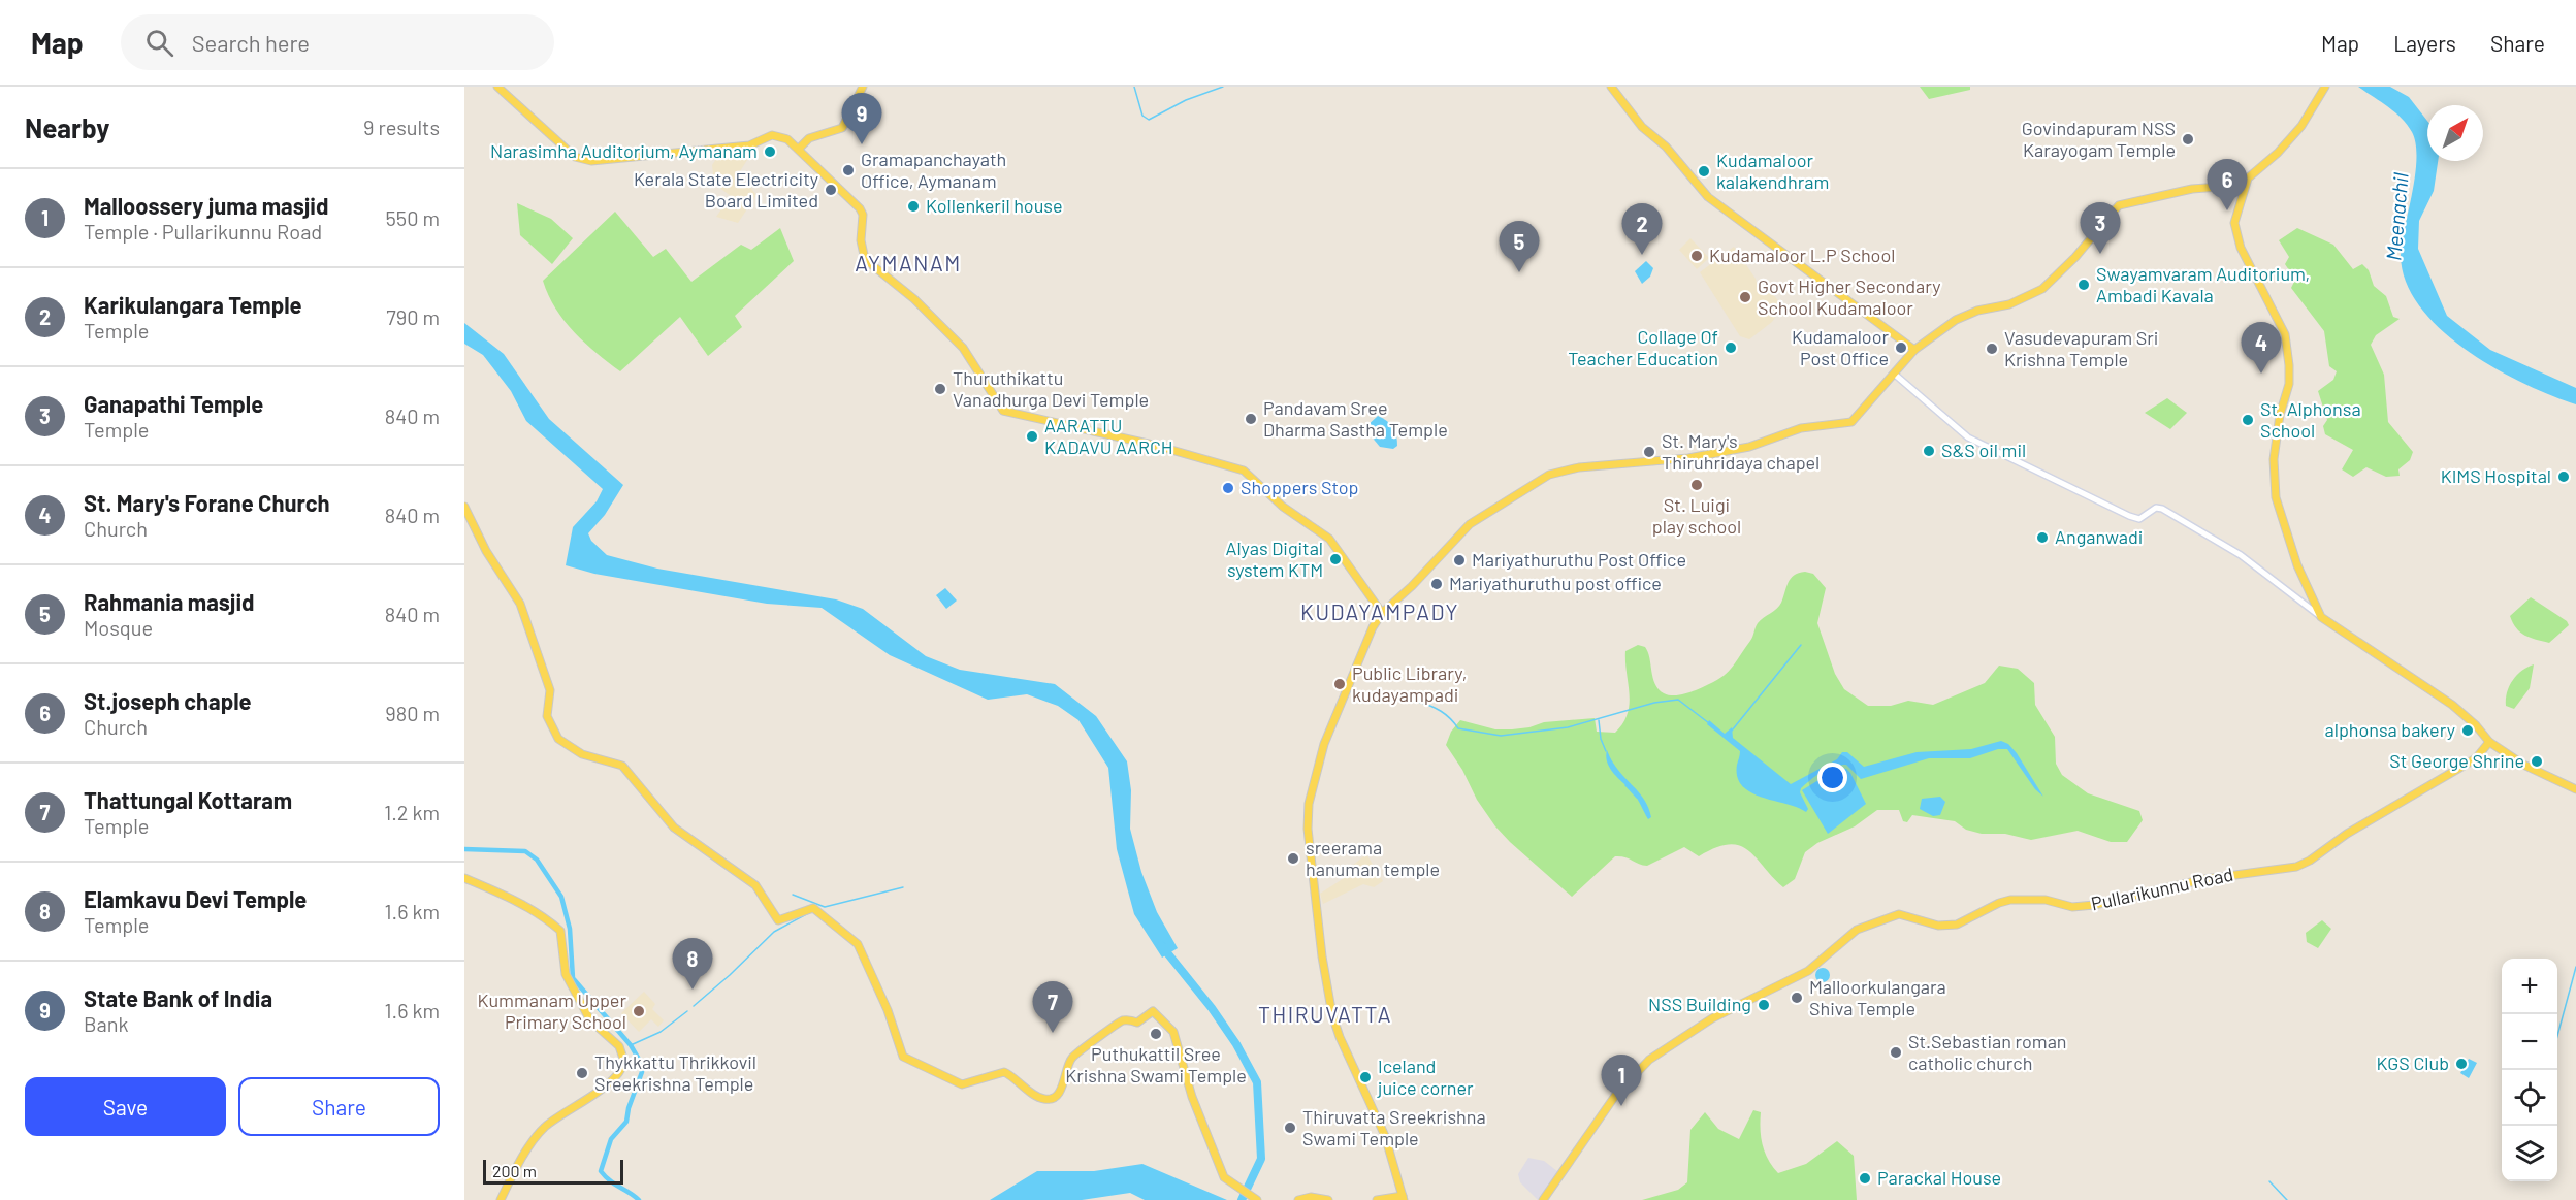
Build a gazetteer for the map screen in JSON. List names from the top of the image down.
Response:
{
  "streets": {
    "main road": ["Pullarikunnu Road"]
  },
  "districts": ["AYMANAM", "KUDAYAMPADY", "THIRUVATTA"],
  "water": ["Meenachil"],
  "places": [
    "Govindapuram NSS Karayogam Temple",
    "Narasimha Auditorium, Aymanam",
    "Gramapanchayath Office, Aymanam",
    "Kudamaloor kalakendhram",
    "Kerala State Electricity Board Limited",
    "Kollenkeril house",
    "Kudamaloor L.P School",
    "Swayamvaram Auditorium, Ambadi Kavala",
    "Govt Higher Secondary School Kudamaloor",
    "Collage Of Teacher Education",
    "Kudamaloor Post Office",
    "Vasudevapuram Sri Krishna Temple",
    "Thuruthikattu Vanadhurga Devi Temple",
    "Pandavam Sree Dharma Sastha Temple",
    "St. Alphonsa School",
    "AARATTU KADAVU AARCH",
    "S&S oil mil",
    "St. Mary's Thiruhridaya chapel",
    "KIMS Hospital",
    "St. Luigi play school",
    "Shoppers Stop",
    "Anganwadi",
    "Alyas Digital system KTM",
    "Mariyathuruthu Post Office",
    "Mariyathuruthu post office",
    "Public Library, kudayampadi",
    "alphonsa bakery",
    "St George Shrine",
    "sreerama hanuman temple",
    "Malloorkulangara Shiva Temple",
    "NSS Building",
    "Kummanam Upper Primary School",
    "Puthukattil Sree Krishna Swami Temple",
    "St.Sebastian roman catholic church",
    "KGS Club",
    "Thykkattu Thrikkovil Sreekrishna Temple",
    "Iceland juice corner",
    "Thiruvatta Sreekrishna Swami Temple",
    "Parackal House"
  ],
  "scale_bar": "200 m",
  "north": "top right",
  "page": {
    "header": "Map",
    "search": "Search here",
    "nav": ["Map", "Layers", "Share"],
    "heading": ["Nearby", "9 results"],
    "pins": [
      "9",
      "6",
      "3",
      "2",
      "5",
      "4",
      "8",
      "7",
      "1"
    ],
    "list": [
      {
        "mark": "1",
        "name": "Malloossery juma masjid",
        "note": "Temple · Pullarikunnu Road",
        "value": "550 m"
      },
      {
        "mark": "2",
        "name": "Karikulangara Temple",
        "note": "Temple",
        "value": "790 m"
      },
      {
        "mark": "3",
        "name": "Ganapathi Temple",
        "note": "Temple",
        "value": "840 m"
      },
      {
        "mark": "4",
        "name": "St. Mary's Forane Church",
        "note": "Church",
        "value": "840 m"
      },
      {
        "mark": "5",
        "name": "Rahmania masjid",
        "note": "Mosque",
        "value": "840 m"
      },
      {
        "mark": "6",
        "name": "St.joseph chaple",
        "note": "Church",
        "value": "980 m"
      },
      {
        "mark": "7",
        "name": "Thattungal Kottaram",
        "note": "Temple",
        "value": "1.2 km"
      },
      {
        "mark": "8",
        "name": "Elamkavu Devi Temple",
        "note": "Temple",
        "value": "1.6 km"
      },
      {
        "mark": "9",
        "name": "State Bank of India",
        "note": "Bank",
        "value": "1.6 km"
      }
    ],
    "map_buttons": ["+", "−"],
    "buttons": ["Save", "Share"],
    "scale": "200 m"
  }
}
